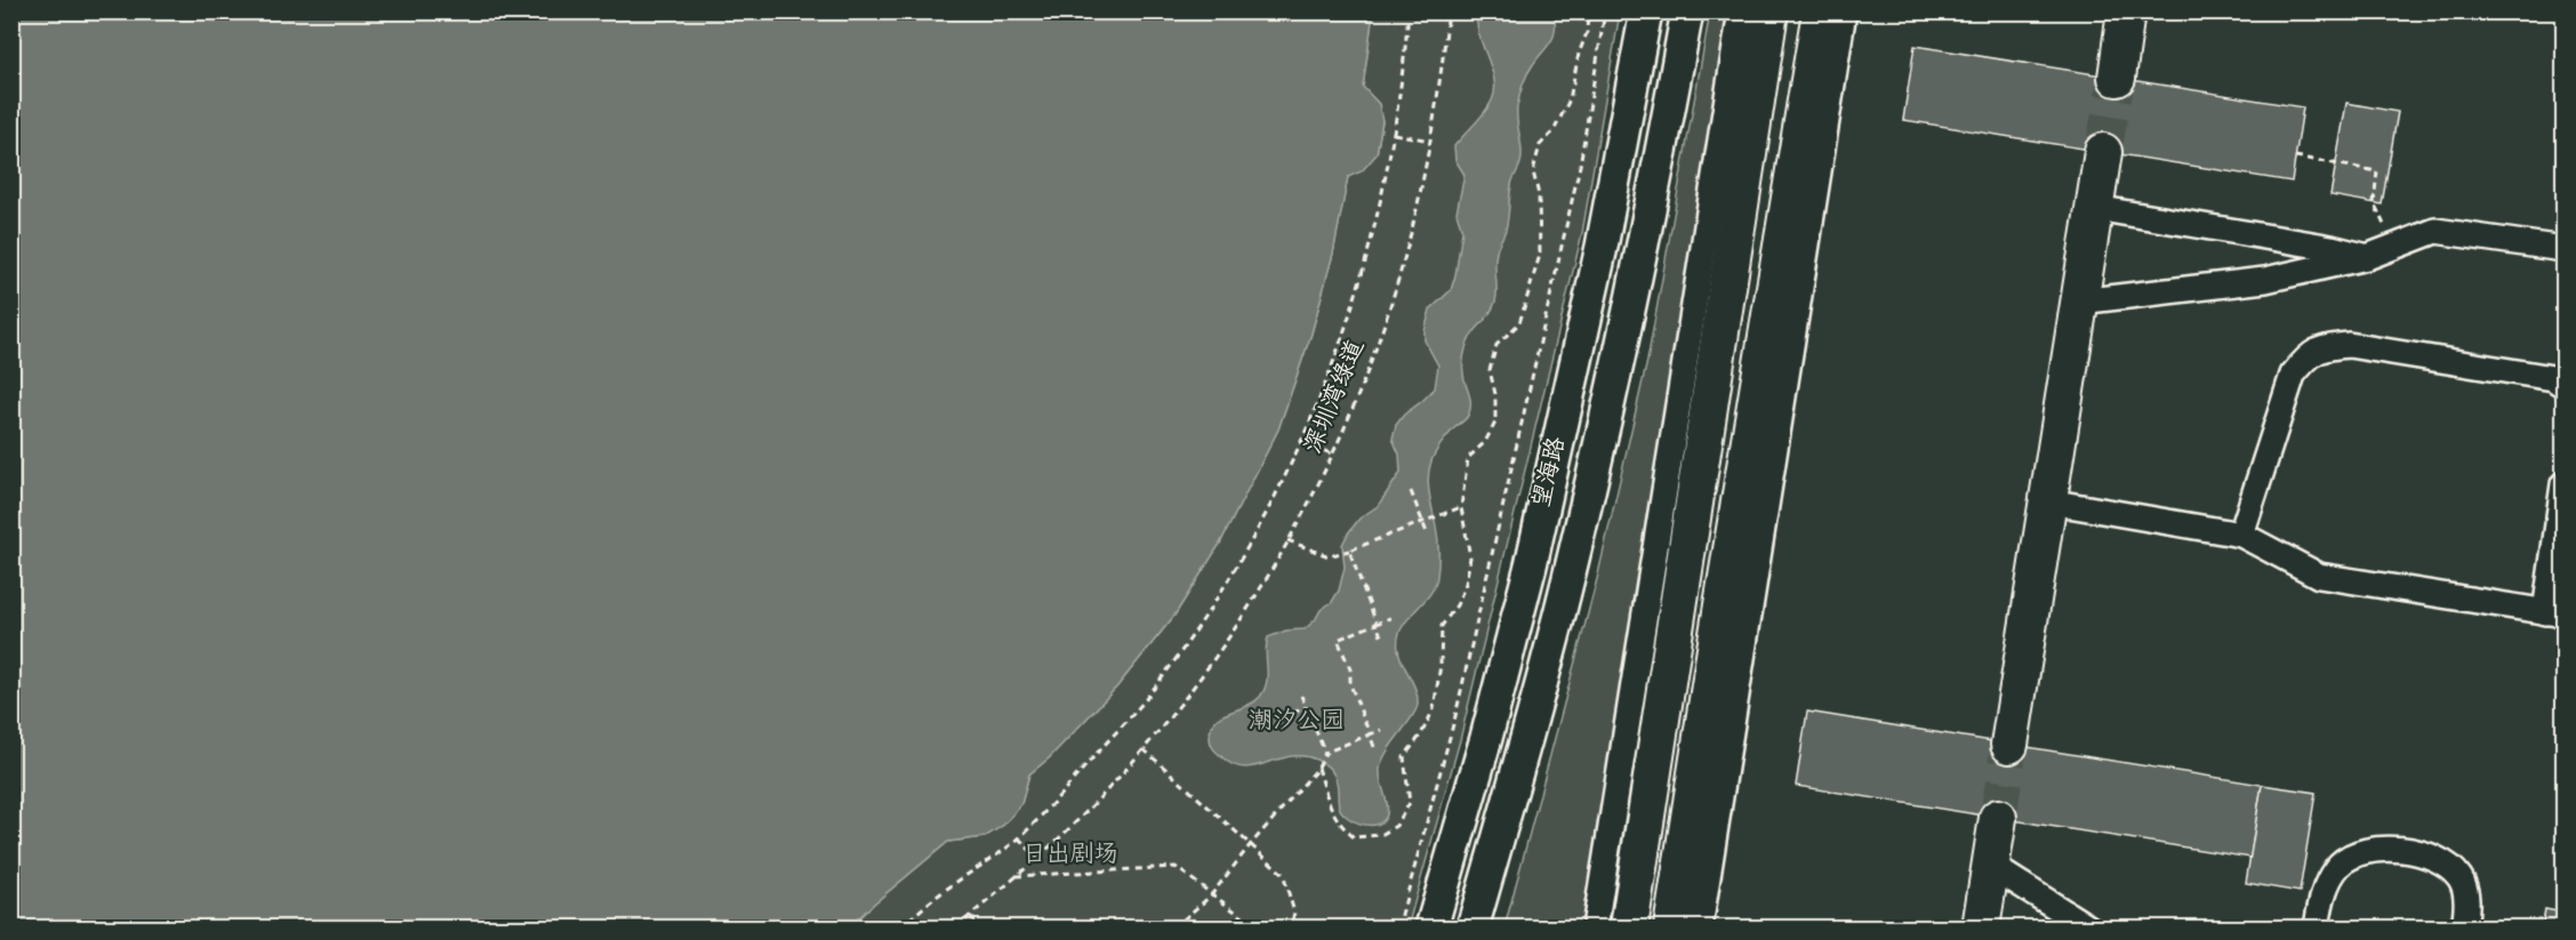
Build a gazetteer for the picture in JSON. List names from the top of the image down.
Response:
{
  "streets": {
    "main road": ["望海路"],
    "path": ["深圳湾绿道"]
  },
  "parks": ["潮汐公园", "日出剧场"]
}
